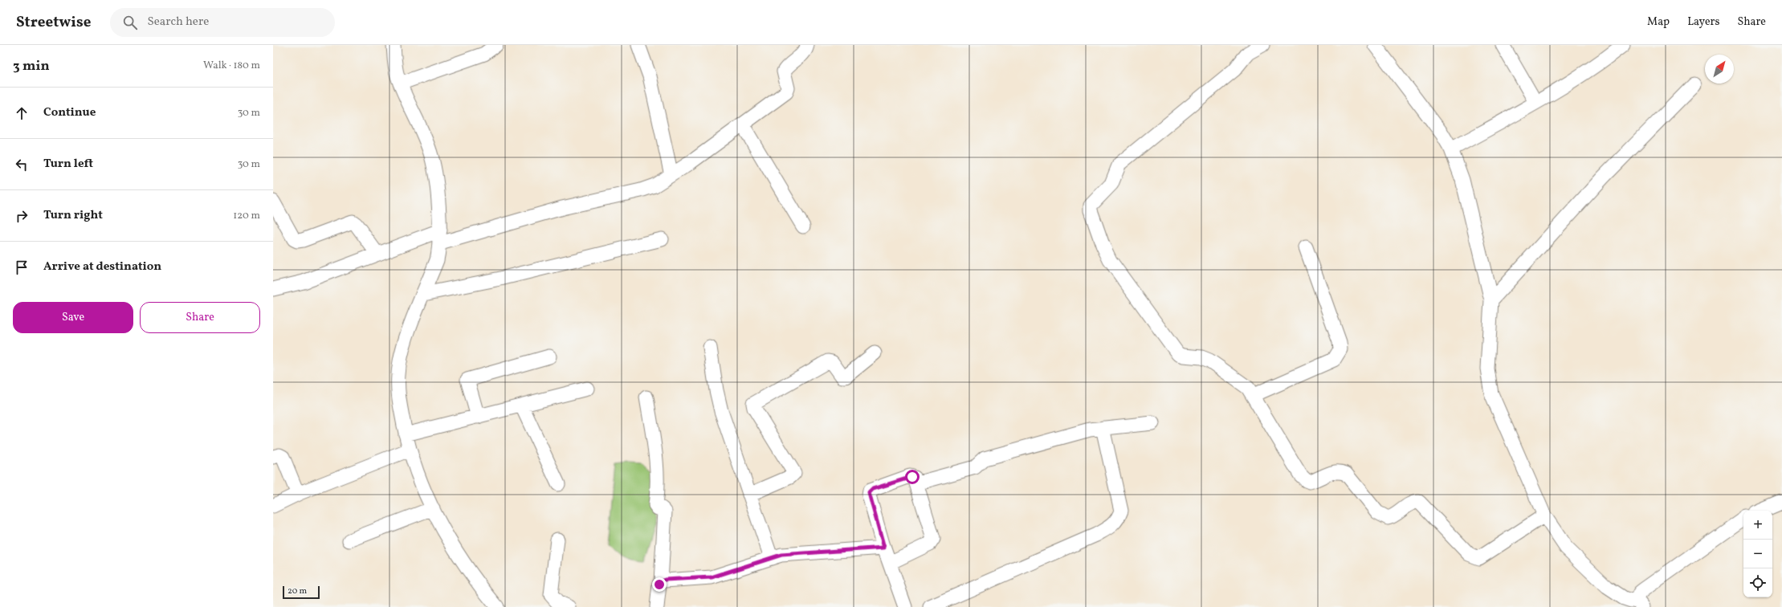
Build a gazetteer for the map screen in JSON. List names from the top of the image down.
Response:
{
  "scale_bar": "20 m",
  "north": "top right",
  "page": {
    "header": "Streetwise",
    "search": "Search here",
    "nav": ["Map", "Layers", "Share"],
    "heading": ["3 min", "Walk · 180 m"],
    "list": [
      ["Continue", "30 m"],
      ["Turn left", "30 m"],
      ["Turn right", "120 m"],
      "Arrive at destination"
    ],
    "buttons": ["Save", "Share"],
    "map_buttons": ["+", "−"],
    "scale": "20 m"
  }
}
